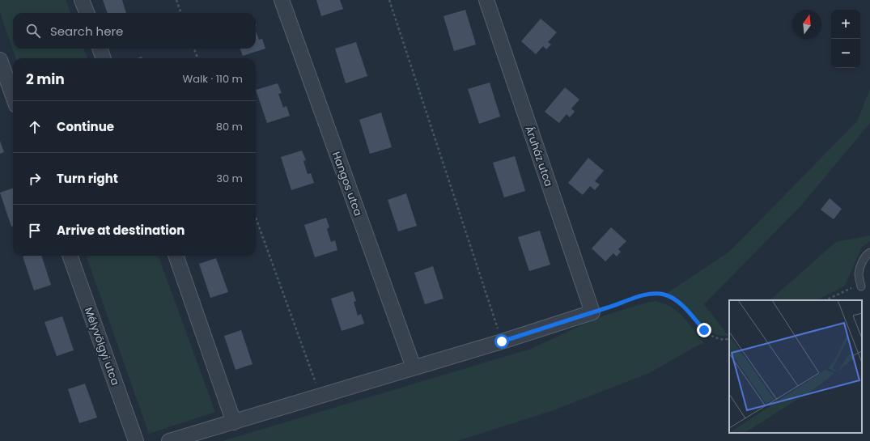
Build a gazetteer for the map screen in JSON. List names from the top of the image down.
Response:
{
  "streets": {
    "street": ["Áruház utca", "Hangos utca", "Mélyvölgyi utca"]
  },
  "north": "top",
  "page": {
    "map_buttons": ["+", "−"],
    "search": "Search here",
    "heading": ["2 min", "Walk · 110 m"],
    "list": [
      ["Continue", "80 m"],
      ["Turn right", "30 m"],
      "Arrive at destination"
    ]
  }
}
